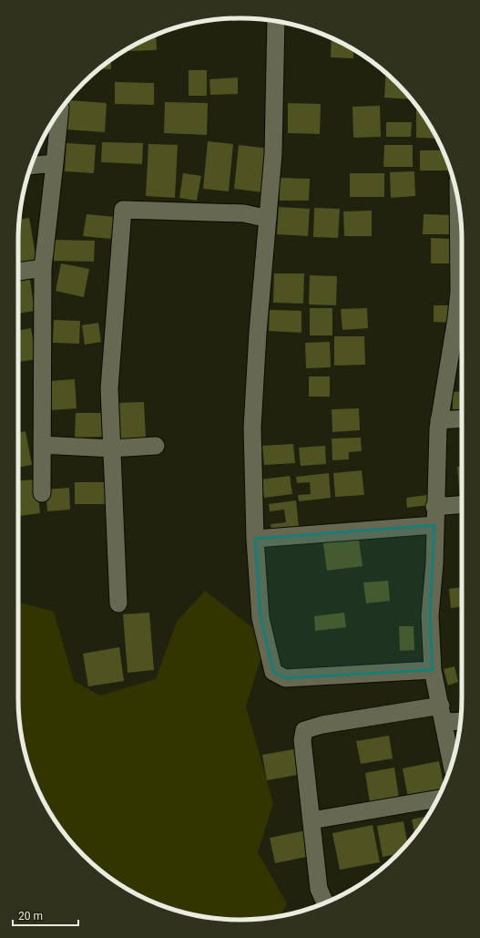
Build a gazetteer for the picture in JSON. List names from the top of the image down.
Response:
{
  "scale_bar": "20 m"
}
